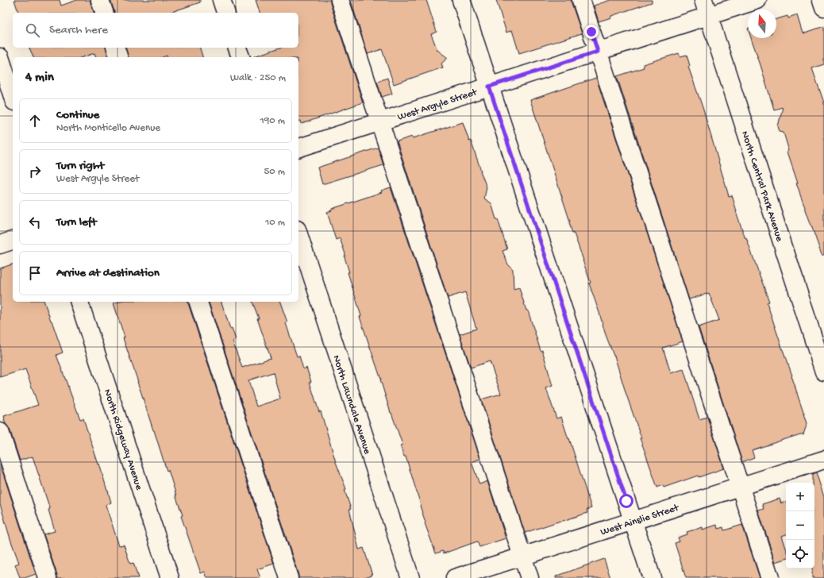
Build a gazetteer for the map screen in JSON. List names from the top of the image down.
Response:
{
  "streets": {
    "street": [
      "West Argyle Street",
      "North Central Park Avenue",
      "North Lawndale Avenue",
      "North Ridgeway Avenue",
      "West Ainslie Street"
    ]
  },
  "crossings": [
    ["West Argyle Street", "North Central Park Avenue"]
  ],
  "north": "top",
  "page": {
    "search": "Search here",
    "heading": ["4 min", "Walk · 250 m"],
    "list": [
      ["Continue", "North Monticello Avenue", "190 m"],
      ["Turn right", "West Argyle Street", "50 m"],
      ["Turn left", "10 m"],
      "Arrive at destination"
    ],
    "map_buttons": ["+", "−"]
  }
}
